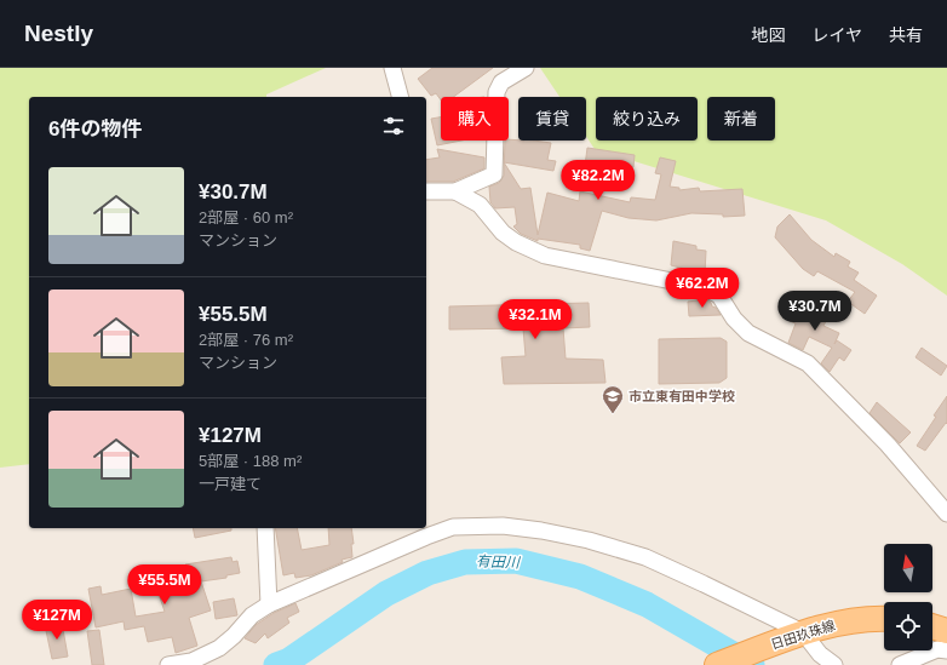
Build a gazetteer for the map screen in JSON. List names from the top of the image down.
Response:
{
  "streets": {
    "main road": ["日田玖珠線"]
  },
  "water": ["有田川"],
  "places": {
    "school or university": ["市立東有田中学校"]
  },
  "north": "top",
  "page": {
    "header": "Nestly",
    "nav": ["地図", "レイヤ", "共有"],
    "chip": [
      "購入",
      "賃貸",
      "絞り込み",
      "新着"
    ],
    "heading": "6件の物件",
    "list": [
      {
        "name": "¥30.7M",
        "note": "2部屋 · 60 m² · マンション"
      },
      {
        "name": "¥55.5M",
        "note": "2部屋 · 76 m² · マンション"
      },
      {
        "name": "¥127M",
        "note": "5部屋 · 188 m² · 一戸建て"
      }
    ],
    "price": [
      "¥82.2M",
      "¥62.2M",
      "¥30.7M",
      "¥32.1M",
      "¥55.5M",
      "¥127M"
    ]
  }
}
